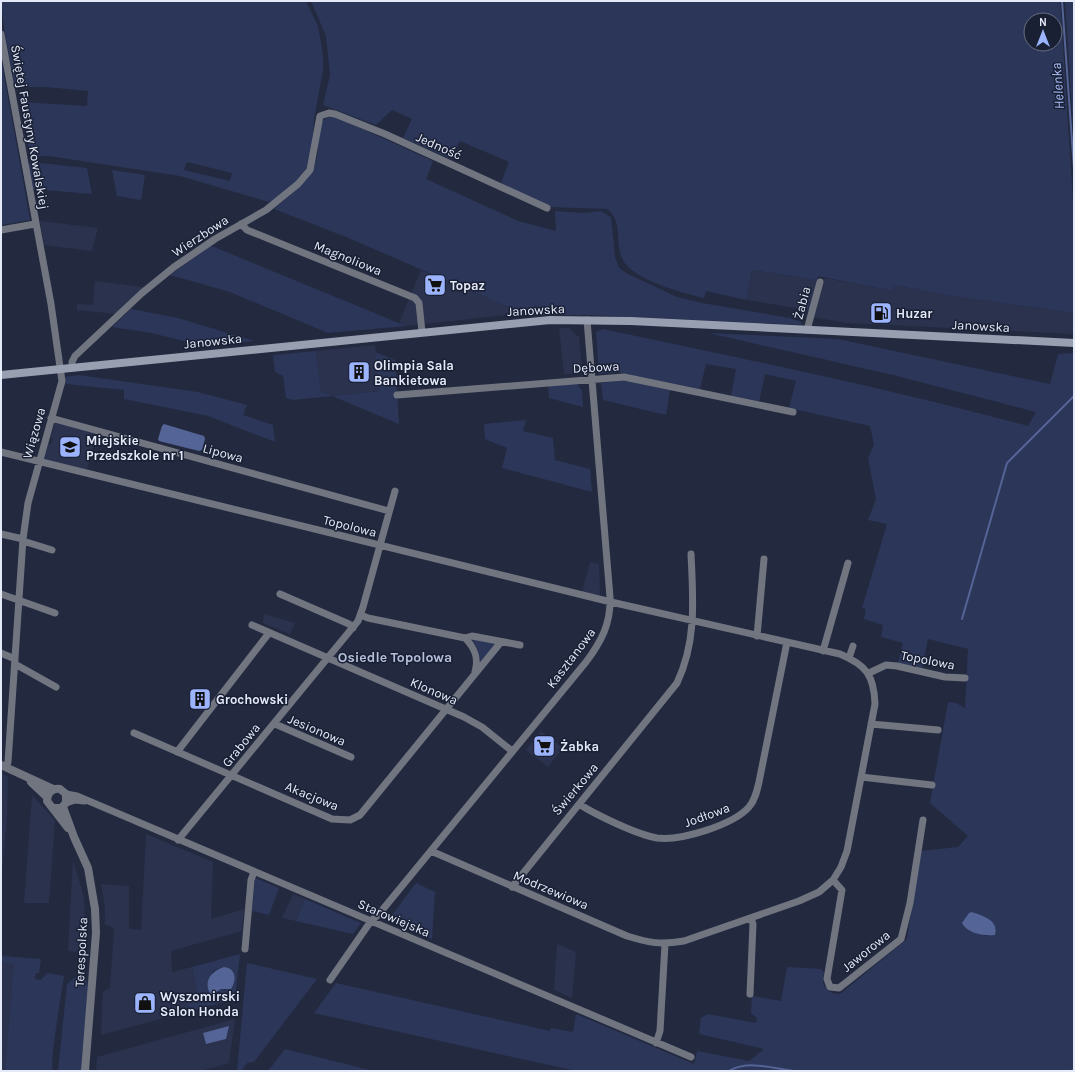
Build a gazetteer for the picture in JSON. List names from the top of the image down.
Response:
{
  "streets": {
    "main road": ["Janowska"],
    "street": [
      "Świętej Faustyny Kowalskiej",
      "Jedność",
      "Wierzbowa",
      "Magnoliowa",
      "Żabia",
      "Dębowa",
      "Wiązowa",
      "Lipowa",
      "Topolowa",
      "Kasztanowa",
      "Klonowa",
      "Jesionowa",
      "Grabowa",
      "Świerkowa",
      "Akacjowa",
      "Jodłowa",
      "Modrzewiowa",
      "Starowiejska",
      "Jaworowa",
      "Terespolska"
    ]
  },
  "crossings": [
    ["Świętej Faustyny Kowalskiej", "Janowska"],
    ["Świętej Faustyny Kowalskiej", "Wiązowa"],
    ["Jedność", "Wierzbowa"],
    ["Wierzbowa", "Magnoliowa"],
    ["Wierzbowa", "Janowska"],
    ["Magnoliowa", "Janowska"],
    ["Żabia", "Janowska"],
    ["Janowska", "Wiązowa"],
    ["Janowska", "Kasztanowa"],
    ["Dębowa", "Kasztanowa"],
    ["Wiązowa", "Lipowa"],
    ["Wiązowa", "Topolowa"],
    ["Lipowa", "Grabowa"],
    ["Topolowa", "Kasztanowa"],
    ["Topolowa", "Grabowa"],
    ["Topolowa", "Świerkowa"],
    ["Topolowa", "Jodłowa"],
    ["Topolowa", "Modrzewiowa"],
    ["Kasztanowa", "Klonowa"],
    ["Kasztanowa", "Modrzewiowa"],
    ["Kasztanowa", "Starowiejska"],
    ["Klonowa", "Grabowa"],
    ["Klonowa", "Akacjowa"],
    ["Jesionowa", "Grabowa"],
    ["Grabowa", "Akacjowa"],
    ["Grabowa", "Starowiejska"],
    ["Świerkowa", "Jodłowa"],
    ["Świerkowa", "Modrzewiowa"],
    ["Modrzewiowa", "Jaworowa"],
    ["Starowiejska", "Terespolska"]
  ],
  "districts": ["Osiedle Topolowa"],
  "water": ["Helenka"],
  "places": {
    "supermarket": ["Topaz", "Żabka"],
    "fuel station": ["Huzar"],
    "building": ["Olimpia Sala Bankietowa", "Grochowski"],
    "school or university": ["Miejskie Przedszkole nr 1"],
    "shop": ["Wyszomirski Salon Honda"]
  },
  "north": "top"
}
